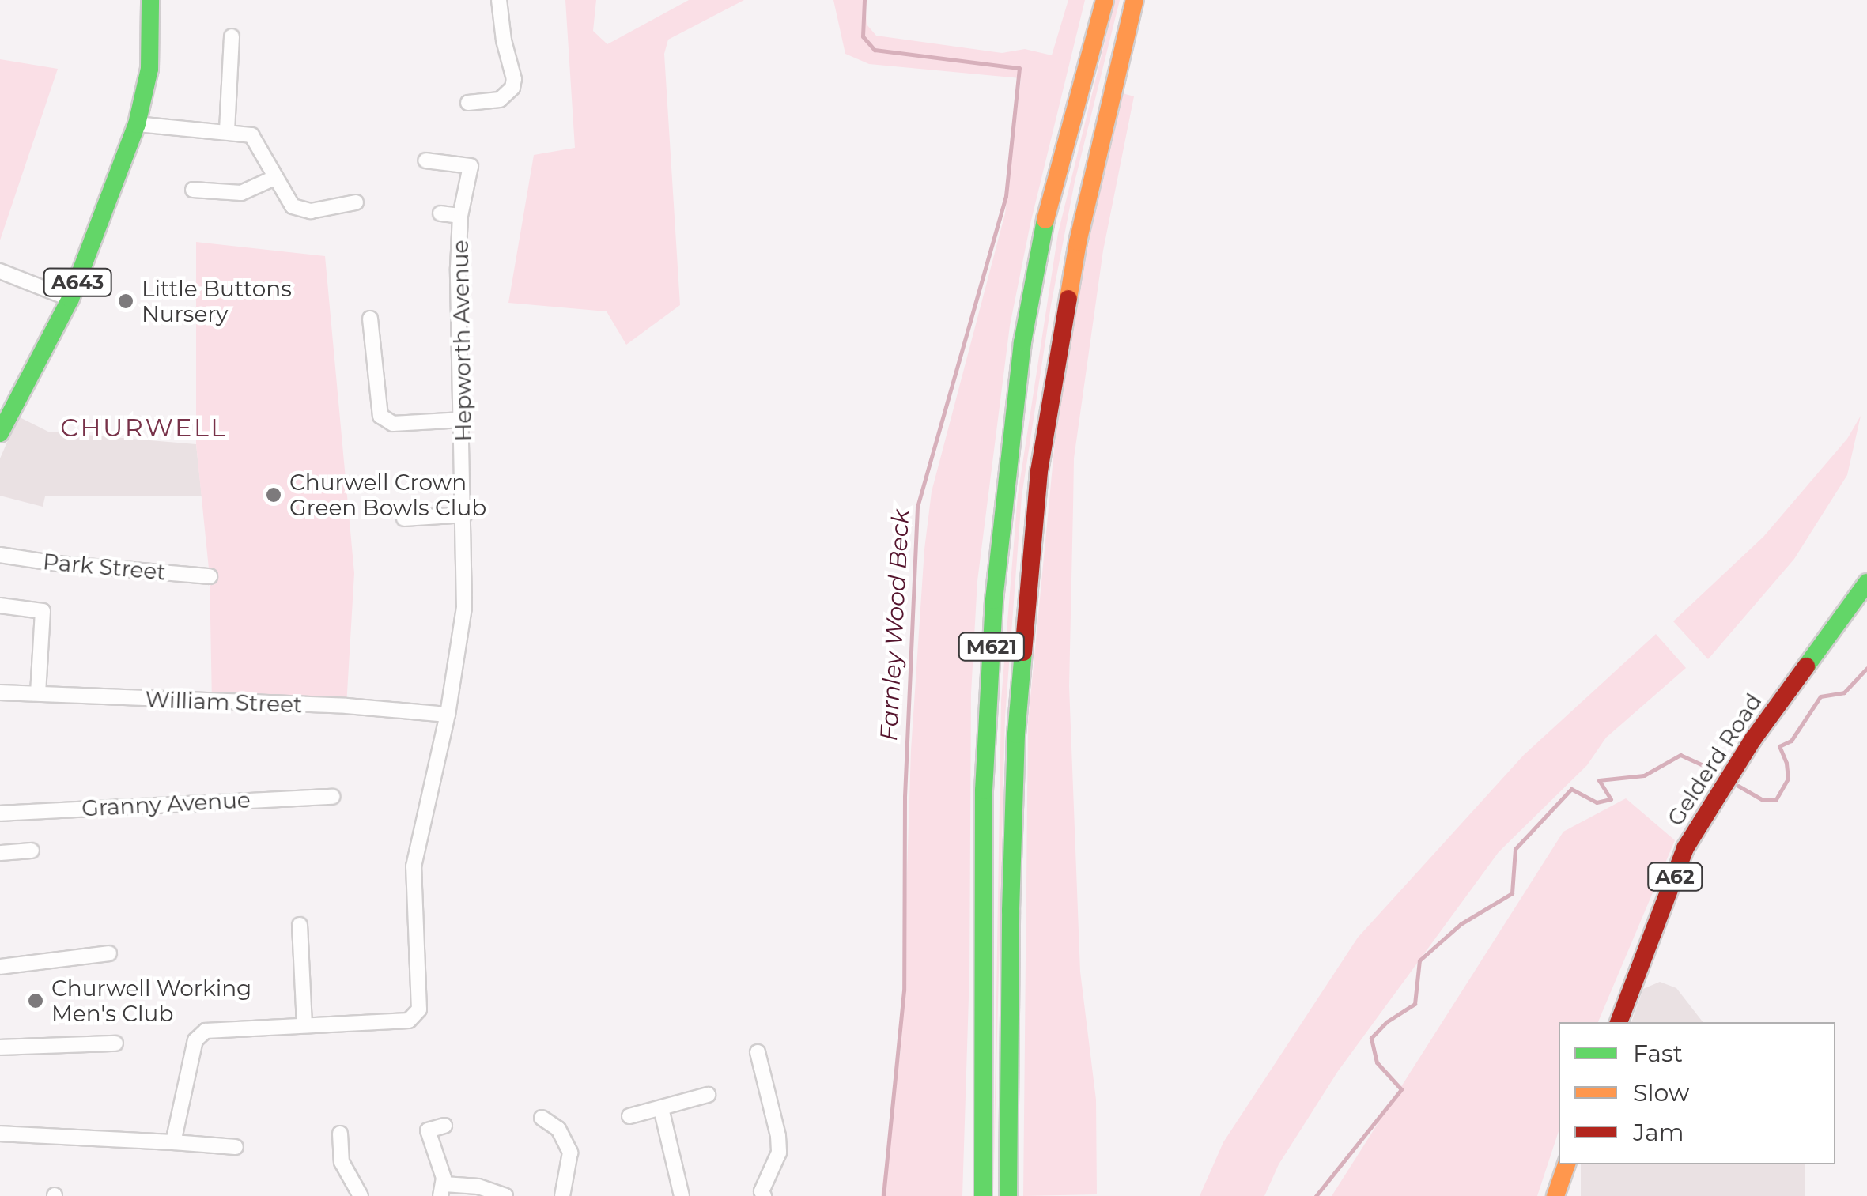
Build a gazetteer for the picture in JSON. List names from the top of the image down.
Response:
{
  "streets": {
    "main road": [
      "A643",
      "M621",
      "Gelderd Road",
      "A62"
    ],
    "street": [
      "Hepworth Avenue",
      "Park Street",
      "William Street",
      "Granny Avenue"
    ]
  },
  "crossings": [
    ["Hepworth Avenue", "William Street"]
  ],
  "districts": ["CHURWELL"],
  "water": ["Farnley Wood Beck"],
  "places": ["Little Buttons Nursery", "Churwell Crown Green Bowls Club", "Churwell Working Men's Club"],
  "legend": ["Fast", "Slow", "Jam"]
}
